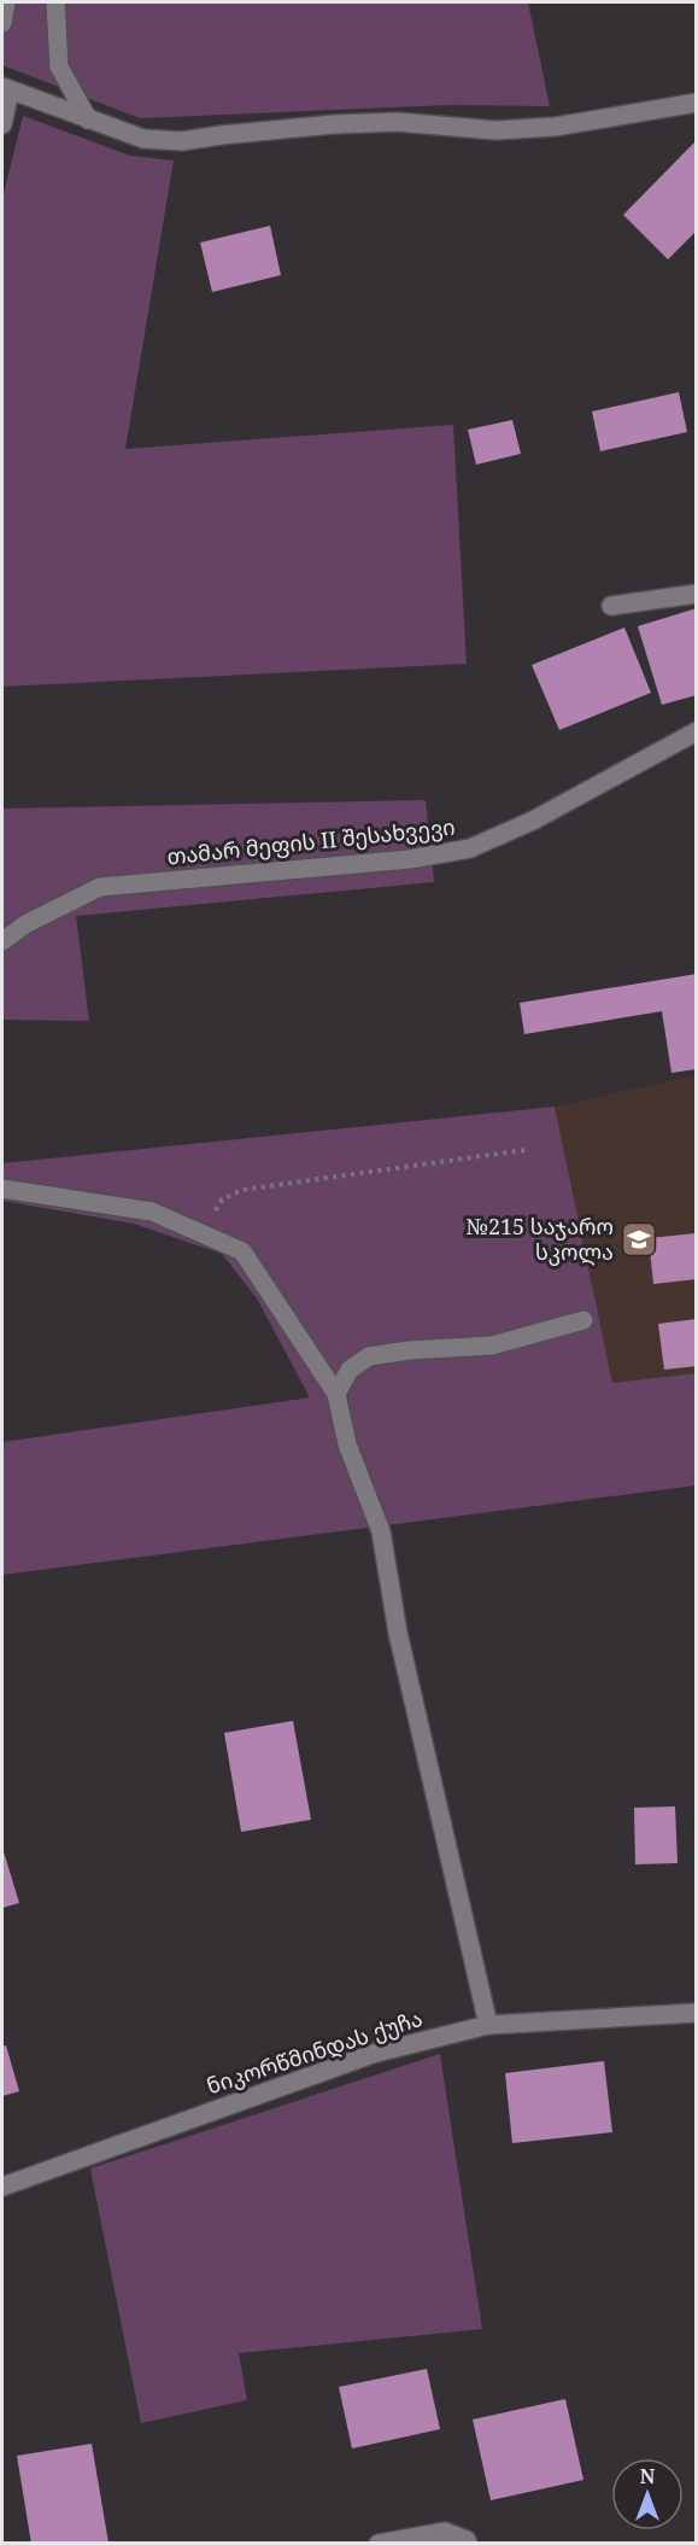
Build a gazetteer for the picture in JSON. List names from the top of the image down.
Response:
{
  "streets": {
    "street": ["თამარ მეფის II შესახვევი", "ნიკორწმინდას ქუჩა"]
  },
  "places": {
    "school or university": ["№215 საჯარო სკოლა"]
  },
  "north": "top"
}
